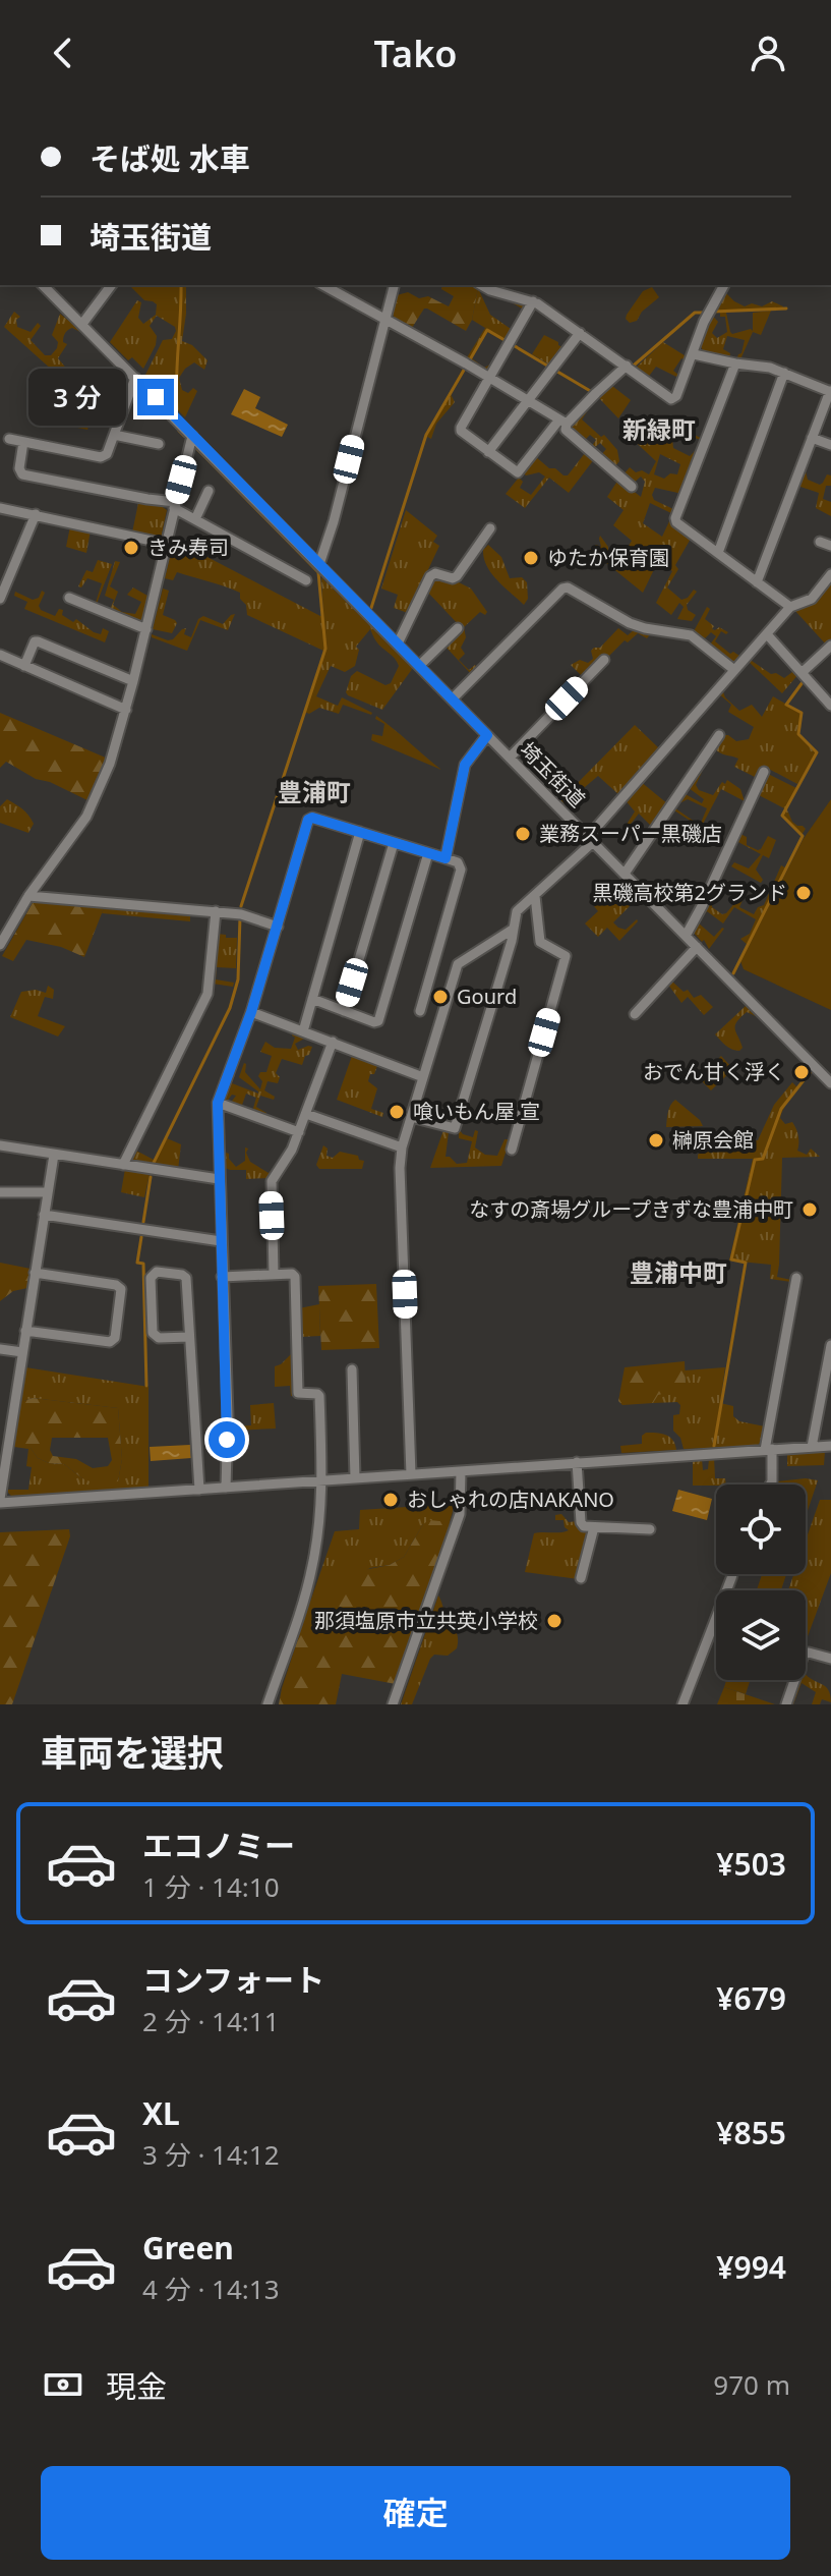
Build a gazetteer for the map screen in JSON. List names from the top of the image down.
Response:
{
  "streets": {
    "street": ["埼玉街道"]
  },
  "districts": ["新緑町", "豊浦町", "豊浦中町"],
  "places": [
    "きみ寿司",
    "ゆたか保育園",
    "業務スーパー黒磯店",
    "黒磯高校第2グランド",
    "Gourd",
    "おでん甘く浮く",
    "喰いもん屋 宣",
    "榊原会館",
    "なすの斎場グループきずな豊浦中町",
    "おしゃれの店NAKANO",
    "那須塩原市立共英小学校"
  ],
  "page": {
    "header": "Tako",
    "banner": ["そば処 水車", "埼玉街道"],
    "bubble": "3 分",
    "heading": "車両を選択",
    "list": [
      {
        "name": "エコノミー",
        "note": "1 分 · 14:10",
        "value": "¥503"
      },
      {
        "name": "コンフォート",
        "note": "2 分 · 14:11",
        "value": "¥679"
      },
      {
        "name": "XL",
        "note": "3 分 · 14:12",
        "value": "¥855"
      },
      {
        "name": "Green",
        "note": "4 分 · 14:13",
        "value": "¥994"
      }
    ],
    "pay": ["現金", "970 m"],
    "buttons": "確定"
  }
}
